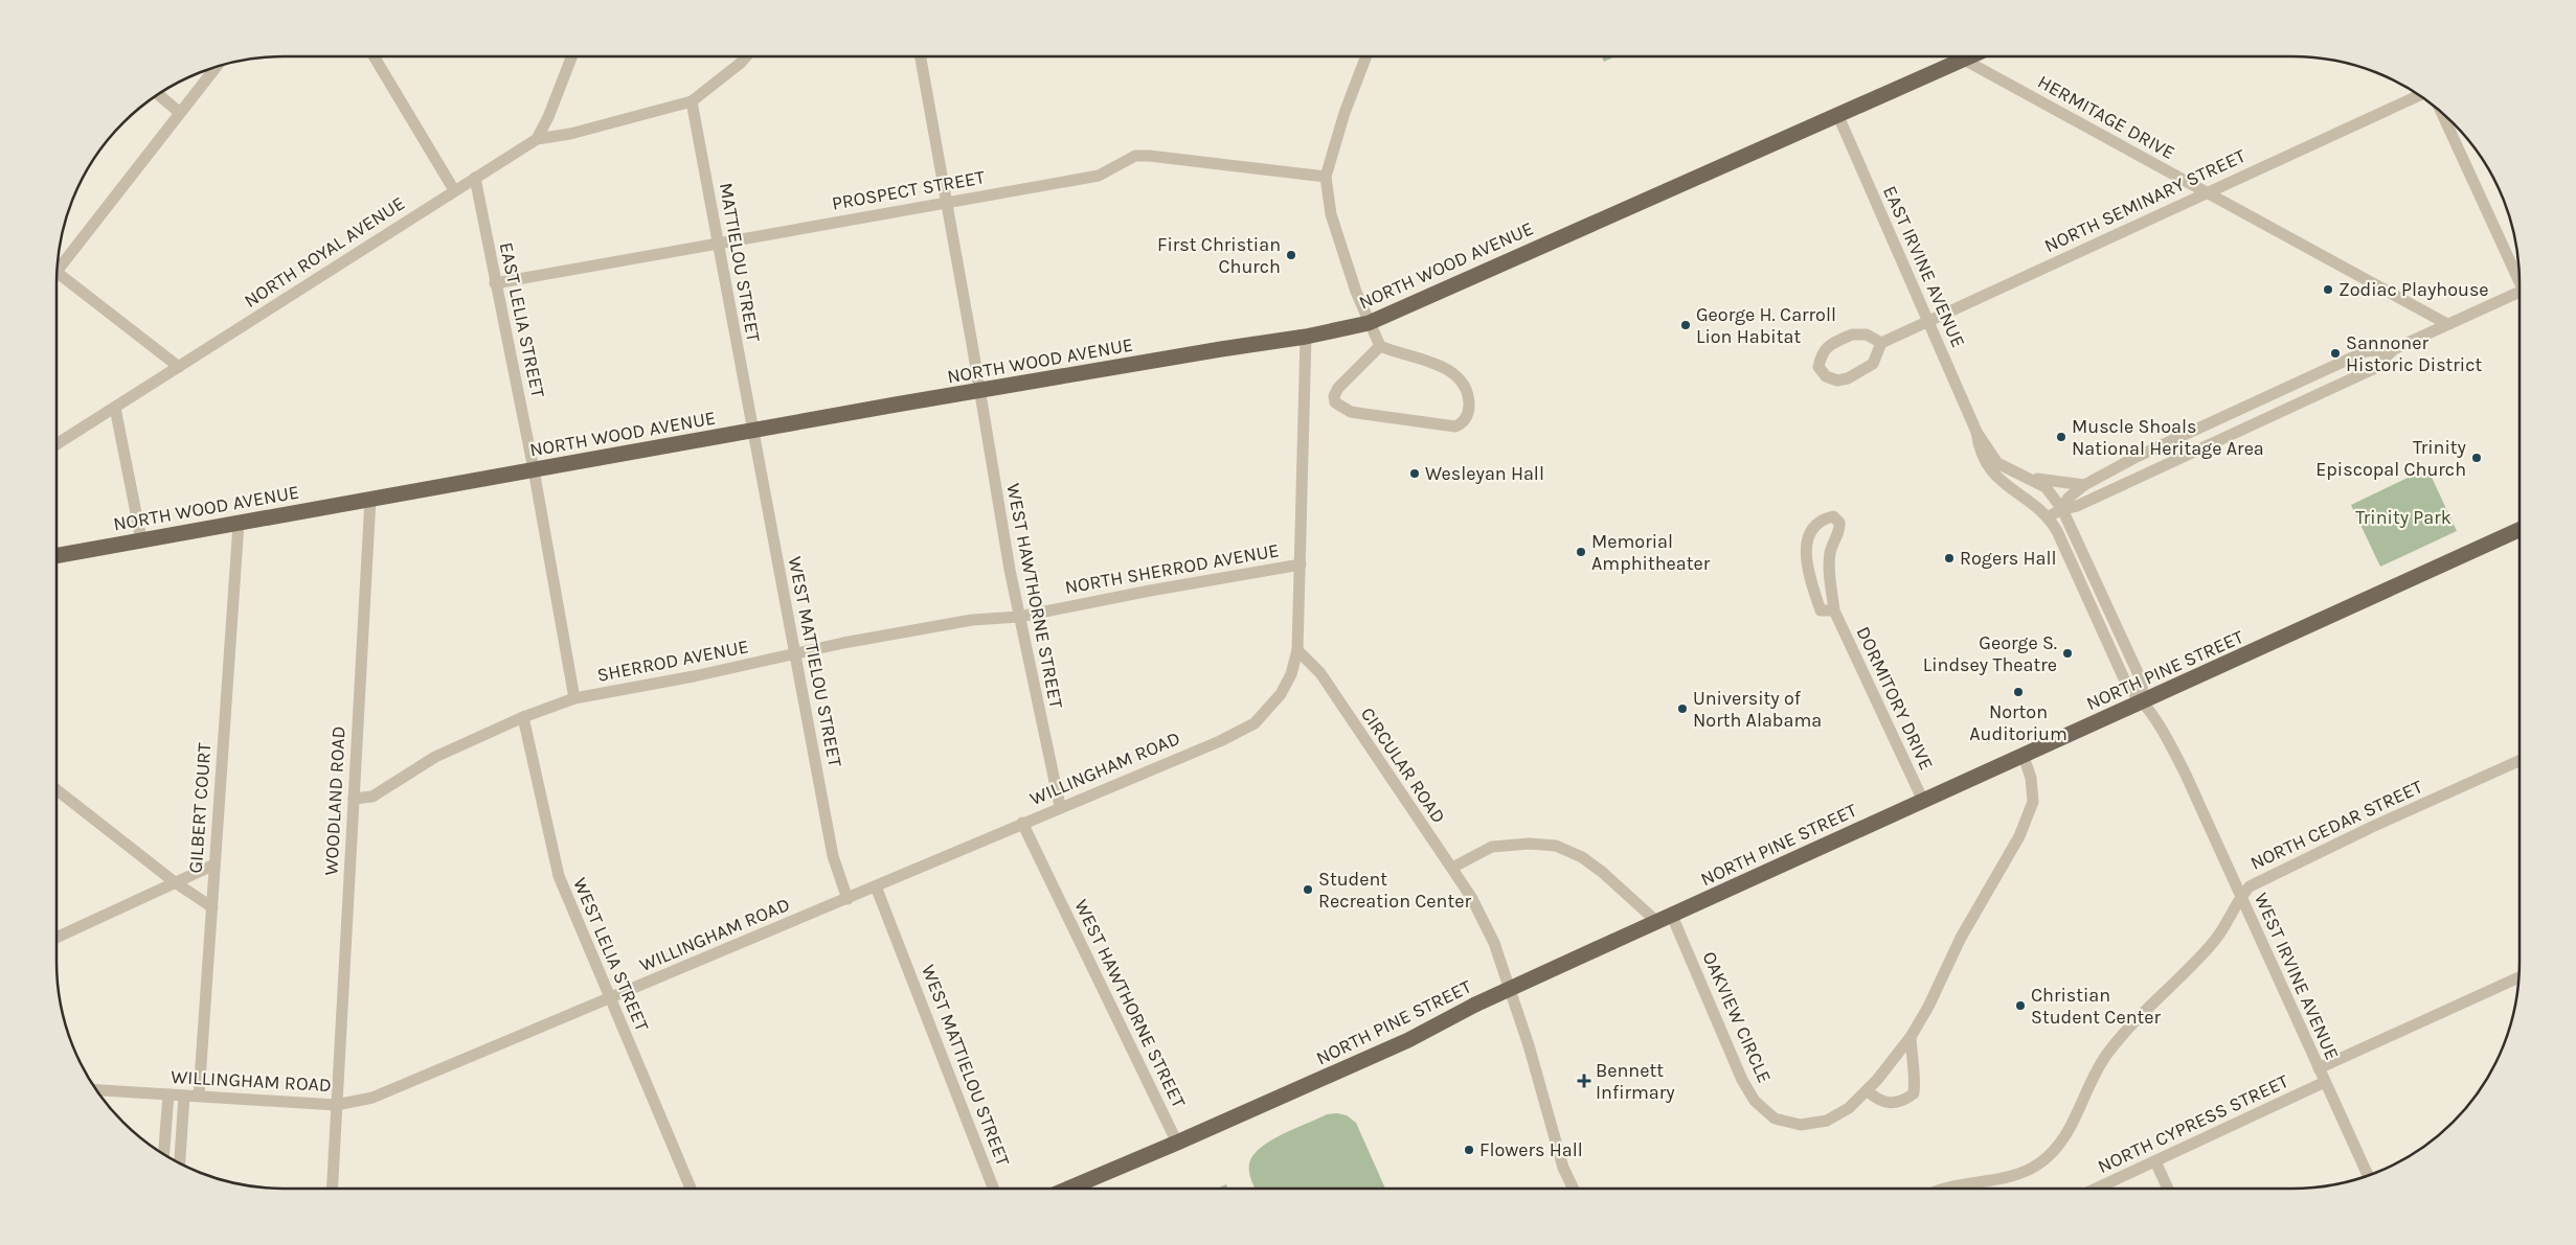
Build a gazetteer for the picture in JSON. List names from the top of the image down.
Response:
{
  "streets": {
    "main road": ["NORTH WOOD AVENUE", "NORTH PINE STREET"],
    "street": [
      "HERMITAGE DRIVE",
      "PROSPECT STREET",
      "NORTH SEMINARY STREET",
      "NORTH ROYAL AVENUE",
      "MATTIELOU STREET",
      "EAST IRVINE AVENUE",
      "EAST LELIA STREET",
      "NORTH SHERROD AVENUE",
      "WEST HAWTHORNE STREET",
      "SHERROD AVENUE",
      "WEST MATTIELOU STREET",
      "DORMITORY DRIVE",
      "CIRCULAR ROAD",
      "WILLINGHAM ROAD",
      "WOODLAND ROAD",
      "GILBERT COURT",
      "NORTH CEDAR STREET",
      "WEST LELIA STREET",
      "WEST IRVINE AVENUE",
      "OAKVIEW CIRCLE",
      "NORTH CYPRESS STREET"
    ]
  },
  "crossings": [
    ["HERMITAGE DRIVE", "NORTH SEMINARY STREET"],
    ["HERMITAGE DRIVE", "NORTH WOOD AVENUE"],
    ["PROSPECT STREET", "MATTIELOU STREET"],
    ["PROSPECT STREET", "EAST LELIA STREET"],
    ["PROSPECT STREET", "WEST HAWTHORNE STREET"],
    ["NORTH SEMINARY STREET", "EAST IRVINE AVENUE"],
    ["NORTH ROYAL AVENUE", "EAST LELIA STREET"],
    ["MATTIELOU STREET", "NORTH WOOD AVENUE"],
    ["MATTIELOU STREET", "WEST MATTIELOU STREET"],
    ["NORTH WOOD AVENUE", "EAST IRVINE AVENUE"],
    ["NORTH WOOD AVENUE", "EAST LELIA STREET"],
    ["NORTH WOOD AVENUE", "WEST HAWTHORNE STREET"],
    ["NORTH WOOD AVENUE", "WEST MATTIELOU STREET"],
    ["NORTH WOOD AVENUE", "WOODLAND ROAD"],
    ["NORTH WOOD AVENUE", "GILBERT COURT"],
    ["EAST IRVINE AVENUE", "NORTH PINE STREET"],
    ["EAST IRVINE AVENUE", "WEST IRVINE AVENUE"],
    ["NORTH SHERROD AVENUE", "WEST HAWTHORNE STREET"],
    ["NORTH SHERROD AVENUE", "SHERROD AVENUE"],
    ["WEST HAWTHORNE STREET", "SHERROD AVENUE"],
    ["WEST HAWTHORNE STREET", "NORTH PINE STREET"],
    ["WEST HAWTHORNE STREET", "WILLINGHAM ROAD"],
    ["SHERROD AVENUE", "WEST MATTIELOU STREET"],
    ["SHERROD AVENUE", "WOODLAND ROAD"],
    ["SHERROD AVENUE", "WEST LELIA STREET"],
    ["WEST MATTIELOU STREET", "WILLINGHAM ROAD"],
    ["NORTH PINE STREET", "DORMITORY DRIVE"],
    ["NORTH PINE STREET", "WEST IRVINE AVENUE"],
    ["NORTH PINE STREET", "OAKVIEW CIRCLE"],
    ["CIRCULAR ROAD", "WILLINGHAM ROAD"],
    ["WILLINGHAM ROAD", "WOODLAND ROAD"],
    ["WILLINGHAM ROAD", "GILBERT COURT"],
    ["WILLINGHAM ROAD", "WEST LELIA STREET"],
    ["NORTH CEDAR STREET", "WEST IRVINE AVENUE"],
    ["WEST IRVINE AVENUE", "NORTH CYPRESS STREET"]
  ],
  "parks": ["Trinity Park"],
  "places": {
    "other": [
      "First Christian Church",
      "Zodiac Playhouse",
      "George H. Carroll Lion Habitat",
      "Sannoner Historic District",
      "Muscle Shoals National Heritage Area",
      "Trinity Episcopal Church",
      "Wesleyan Hall",
      "Memorial Amphitheater",
      "Rogers Hall",
      "George S. Lindsey Theatre",
      "Norton Auditorium",
      "University of North Alabama",
      "Student Recreation Center",
      "Christian Student Center",
      "Flowers Hall"
    ],
    "health": ["Bennett Infirmary"]
  }
}
